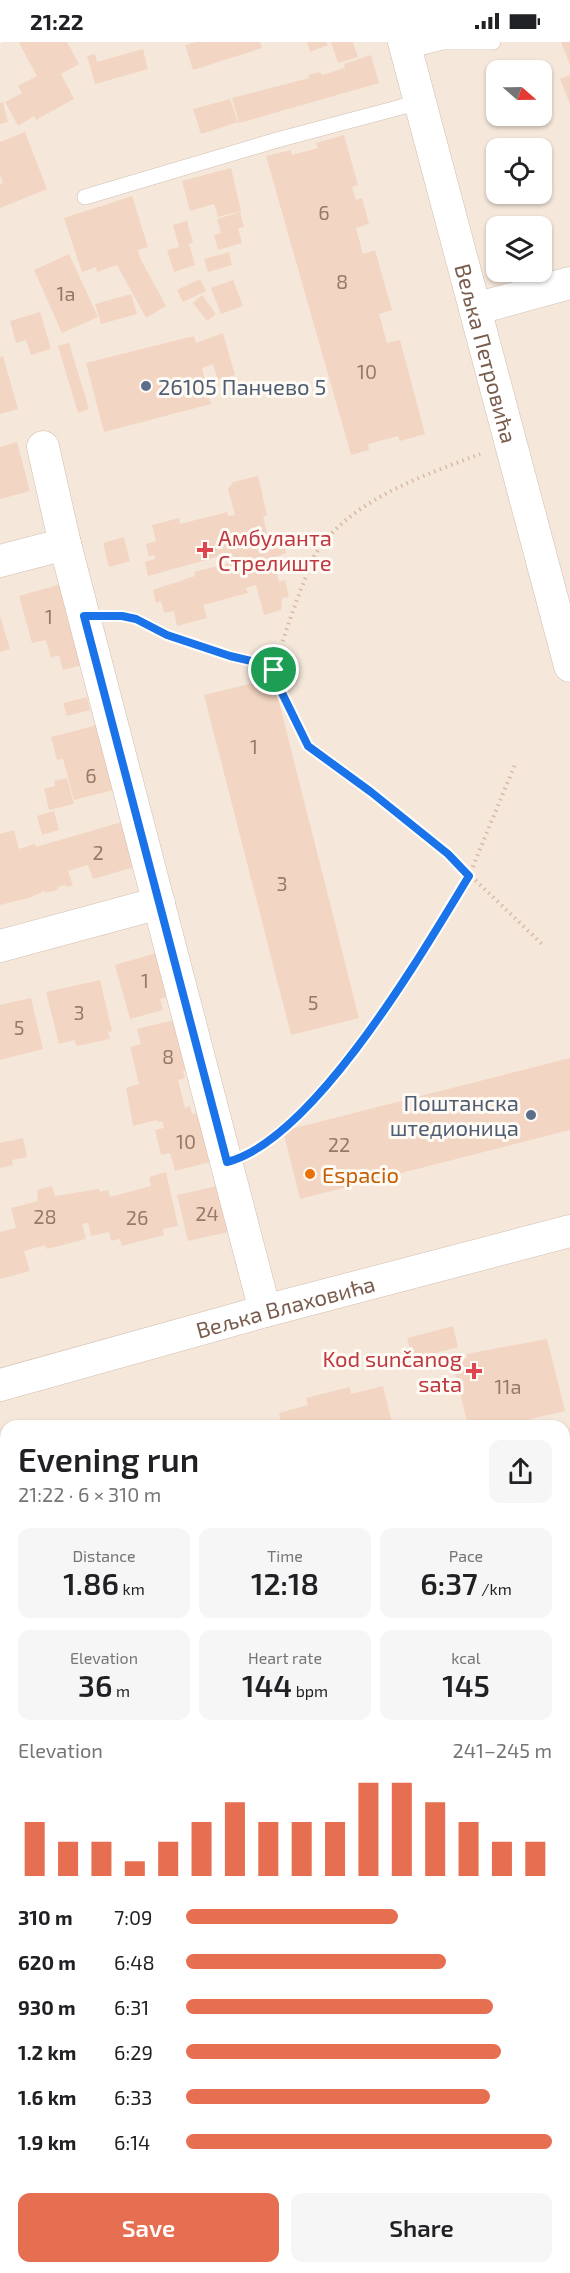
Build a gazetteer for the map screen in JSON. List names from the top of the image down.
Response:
{
  "streets": {
    "street": ["Вељка Петровића", "Вељка Влаховића"]
  },
  "places": {
    "other": ["26105 Панчево 5", "Поштанска штедионица", "Espacio"],
    "health": ["Амбуланта Стрелиште", "Kod sunčanog sata"]
  },
  "house_numbers": [
    "6",
    "8",
    "1a",
    "10",
    "1",
    "1",
    "6",
    "2",
    "3",
    "1",
    "5",
    "3",
    "5",
    "8",
    "10",
    "22",
    "24",
    "28",
    "26",
    "11a"
  ],
  "north": "right",
  "page": {
    "status": "21:22",
    "heading": ["Evening run", "21:22 · 6 × 310 m"],
    "stats": [
      ["Distance", "1.86 km"],
      ["Time", "12:18"],
      ["Pace", "6:37 /km"],
      ["Elevation", "36 m"],
      ["Heart rate", "144 bpm"],
      ["kcal", "145"]
    ],
    "chart": ["Elevation", "241–245 m"],
    "list": [
      {
        "name": "310 m",
        "note": "7:09"
      },
      {
        "name": "620 m",
        "note": "6:48"
      },
      {
        "name": "930 m",
        "note": "6:31"
      },
      {
        "name": "1.2 km",
        "note": "6:29"
      },
      {
        "name": "1.6 km",
        "note": "6:33"
      },
      {
        "name": "1.9 km",
        "note": "6:14"
      }
    ],
    "buttons": ["Save", "Share"]
  }
}
